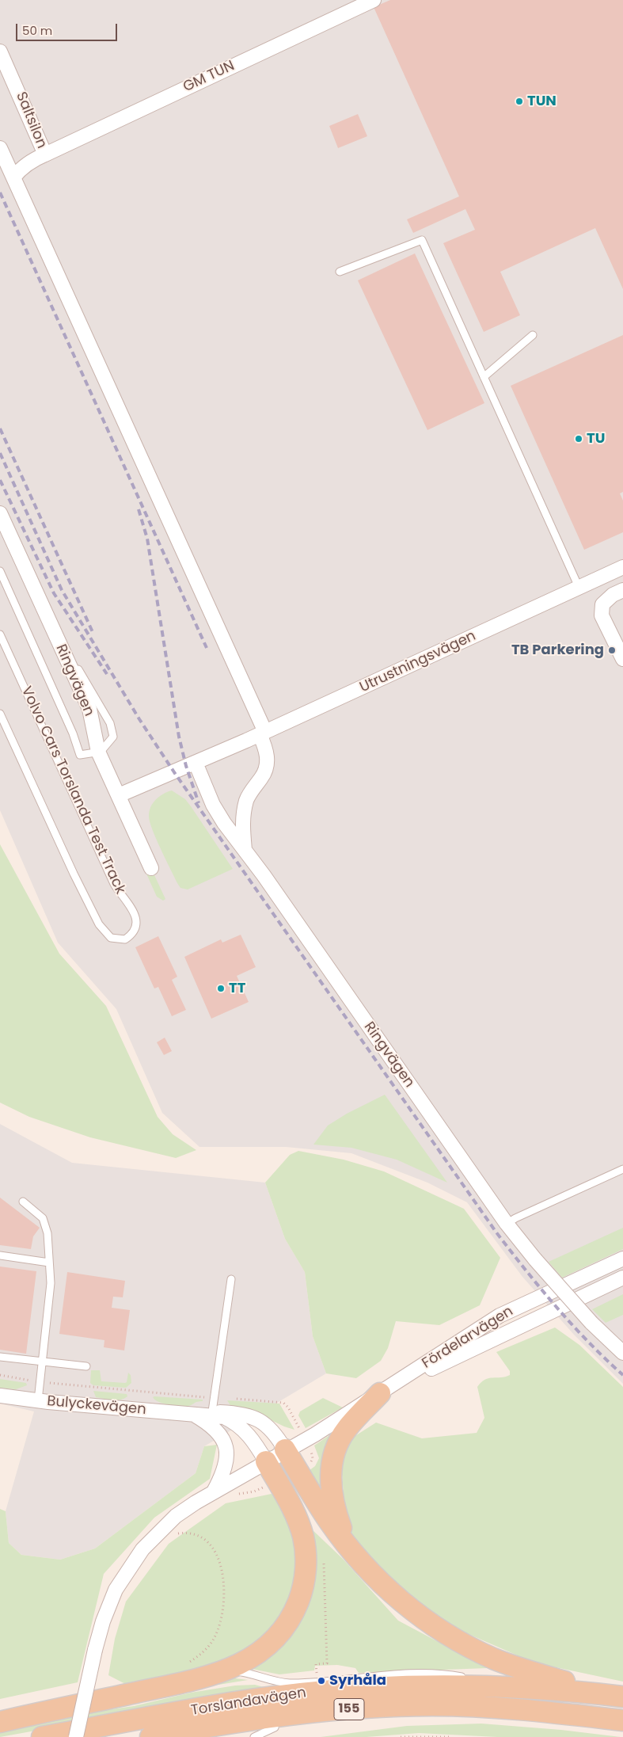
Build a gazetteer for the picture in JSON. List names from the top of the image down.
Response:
{
  "streets": {
    "main road": ["Torslandavägen", "155"],
    "street": [
      "GM TUN",
      "Saltsilon",
      "Utrustningsvägen",
      "Ringvägen",
      "Fördelarvägen",
      "Bulyckevägen"
    ],
    "lane": ["Volvo Cars Torslanda Test Track"]
  },
  "crossings": [
    ["GM TUN", "Saltsilon"],
    ["Utrustningsvägen", "Ringvägen"],
    ["Fördelarvägen", "Bulyckevägen"]
  ],
  "places": [
    "TUN",
    "TU",
    "TB Parkering",
    "TT",
    "Syrhåla"
  ],
  "scale_bar": "50 m"
}
